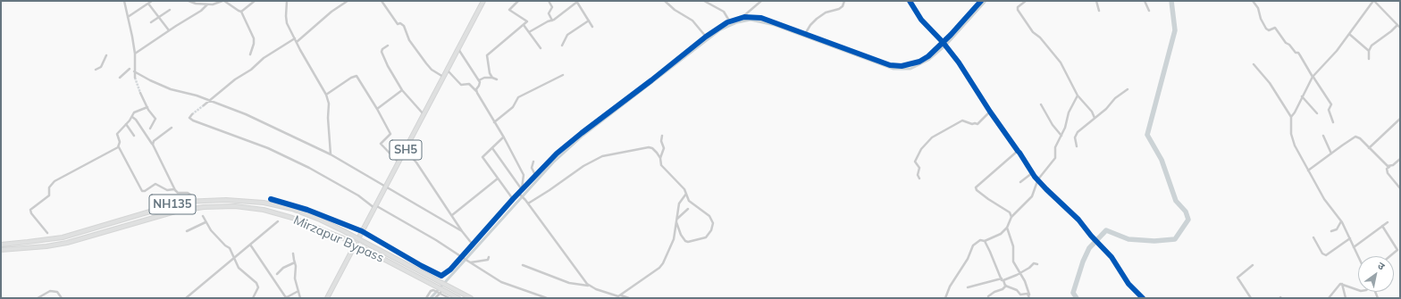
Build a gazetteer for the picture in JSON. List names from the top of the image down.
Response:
{
  "streets": {
    "main road": ["SH5", "NH135", "Mirzapur Bypass"]
  },
  "north": "top right"
}
